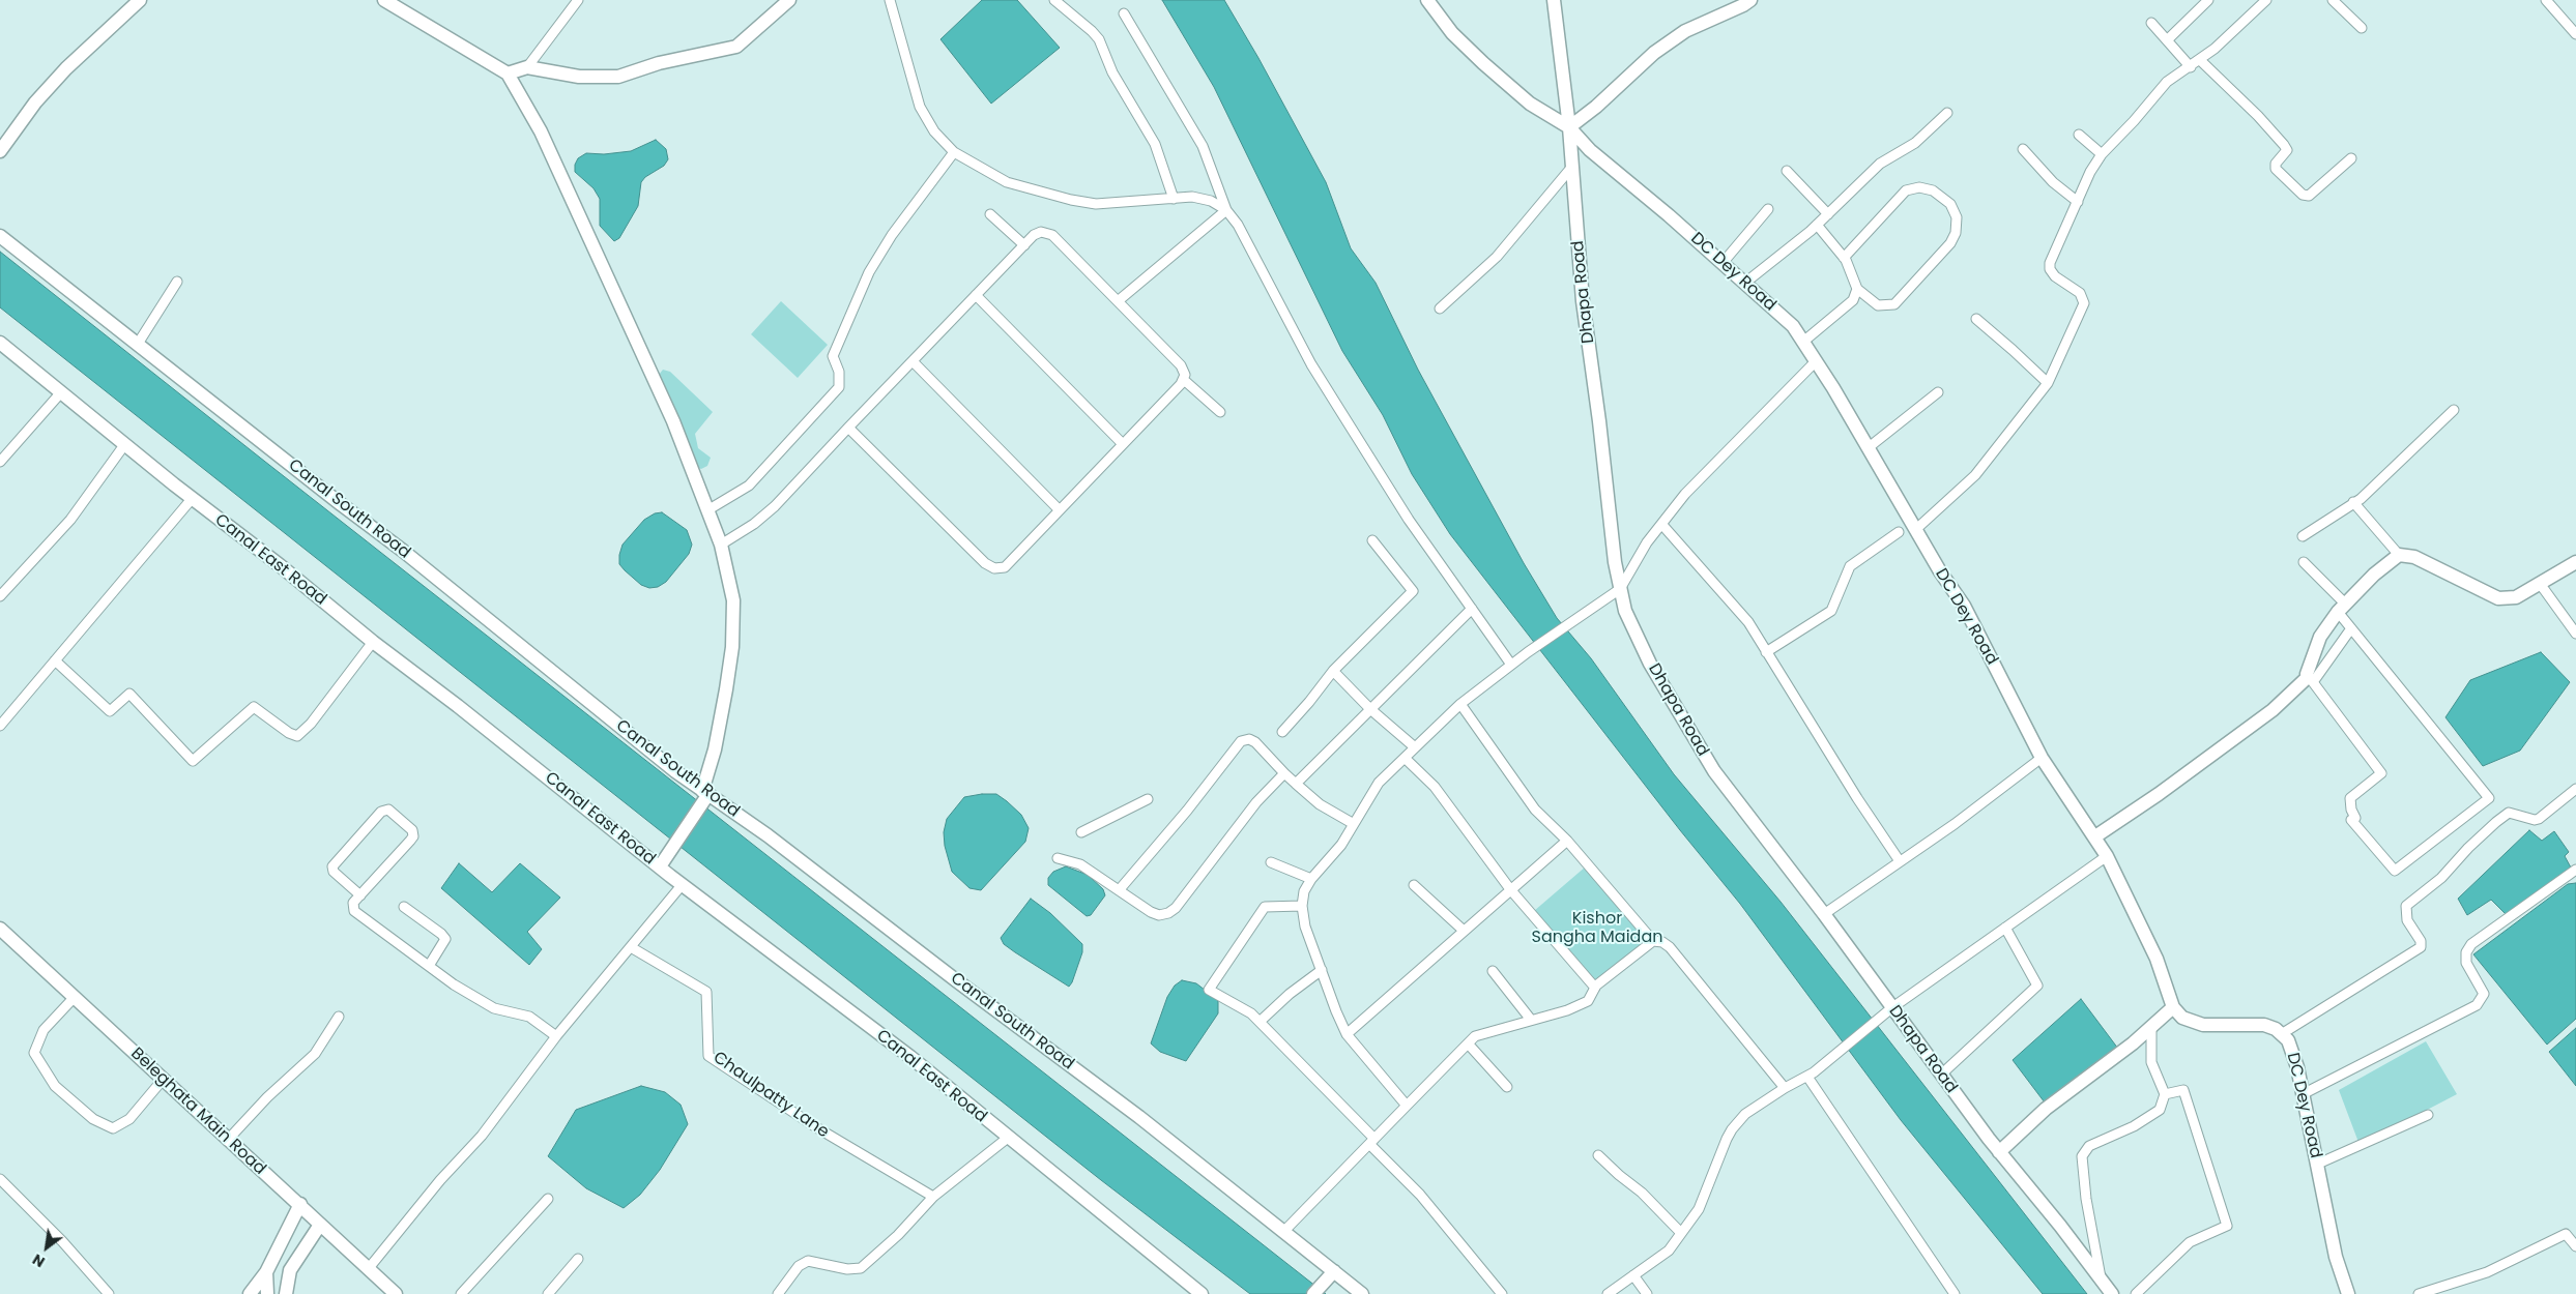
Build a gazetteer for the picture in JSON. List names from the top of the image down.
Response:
{
  "streets": {
    "street": [
      "DC Dey Road",
      "Dhapa Road",
      "Canal South Road",
      "Canal East Road",
      "Chaulpatty Lane",
      "Beleghata Main Road"
    ]
  },
  "crossings": [
    ["DC Dey Road", "Dhapa Road"]
  ],
  "parks": ["Kishor Sangha Maidan"],
  "north": "bottom left"
}
